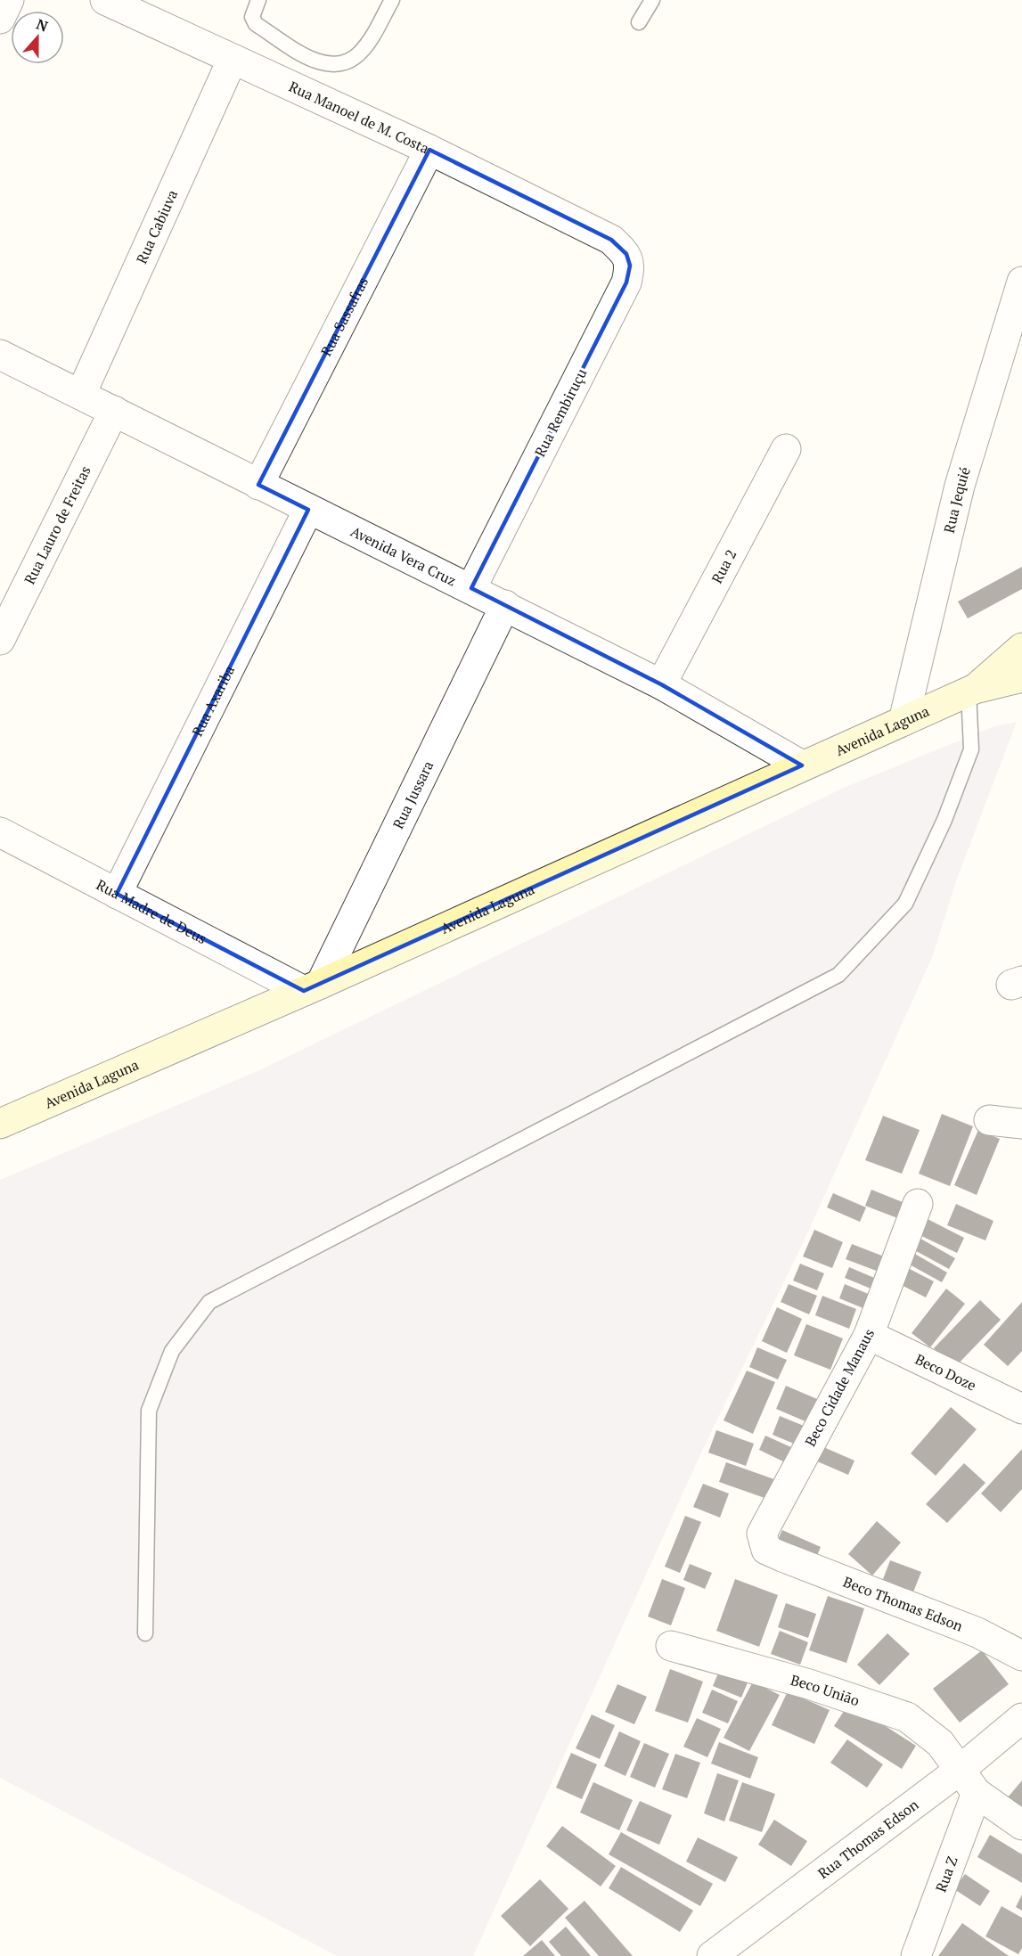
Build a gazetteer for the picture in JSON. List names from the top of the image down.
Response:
{
  "streets": {
    "main road": ["Avenida Laguna"],
    "street": [
      "Rua Manoel de M. Costa",
      "Rua Cabiuva",
      "Rua Sassafras",
      "Rua Rembiruçu",
      "Rua Jequié",
      "Rua Lauro de Freitas",
      "Avenida Vera Cruz",
      "Rua 2",
      "Rua Axariba",
      "Rua Jussara",
      "Rua Madre de Deus",
      "Beco Doze",
      "Beco Cidade Manaus",
      "Beco Thomas Edson",
      "Beco União",
      "Rua Thomas Edson",
      "Rua Z"
    ]
  },
  "crossings": [
    ["Rua Manoel de M. Costa", "Rua Cabiuva"],
    ["Rua Manoel de M. Costa", "Rua Sassafras"],
    ["Rua Manoel de M. Costa", "Rua Rembiruçu"],
    ["Rua Cabiuva", "Avenida Vera Cruz"],
    ["Rua Sassafras", "Avenida Vera Cruz"],
    ["Rua Rembiruçu", "Avenida Vera Cruz"],
    ["Rua Jequié", "Avenida Laguna"],
    ["Rua Lauro de Freitas", "Avenida Vera Cruz"],
    ["Avenida Vera Cruz", "Rua 2"],
    ["Avenida Vera Cruz", "Rua Axariba"],
    ["Avenida Vera Cruz", "Avenida Laguna"],
    ["Avenida Vera Cruz", "Rua Jussara"],
    ["Rua Axariba", "Rua Madre de Deus"],
    ["Avenida Laguna", "Rua Jussara"],
    ["Avenida Laguna", "Rua Madre de Deus"],
    ["Rua Jussara", "Rua Madre de Deus"],
    ["Beco Doze", "Beco Cidade Manaus"],
    ["Beco Cidade Manaus", "Beco Thomas Edson"],
    ["Beco União", "Rua Thomas Edson"],
    ["Beco União", "Rua Z"],
    ["Rua Thomas Edson", "Rua Z"]
  ],
  "north": "top"
}
